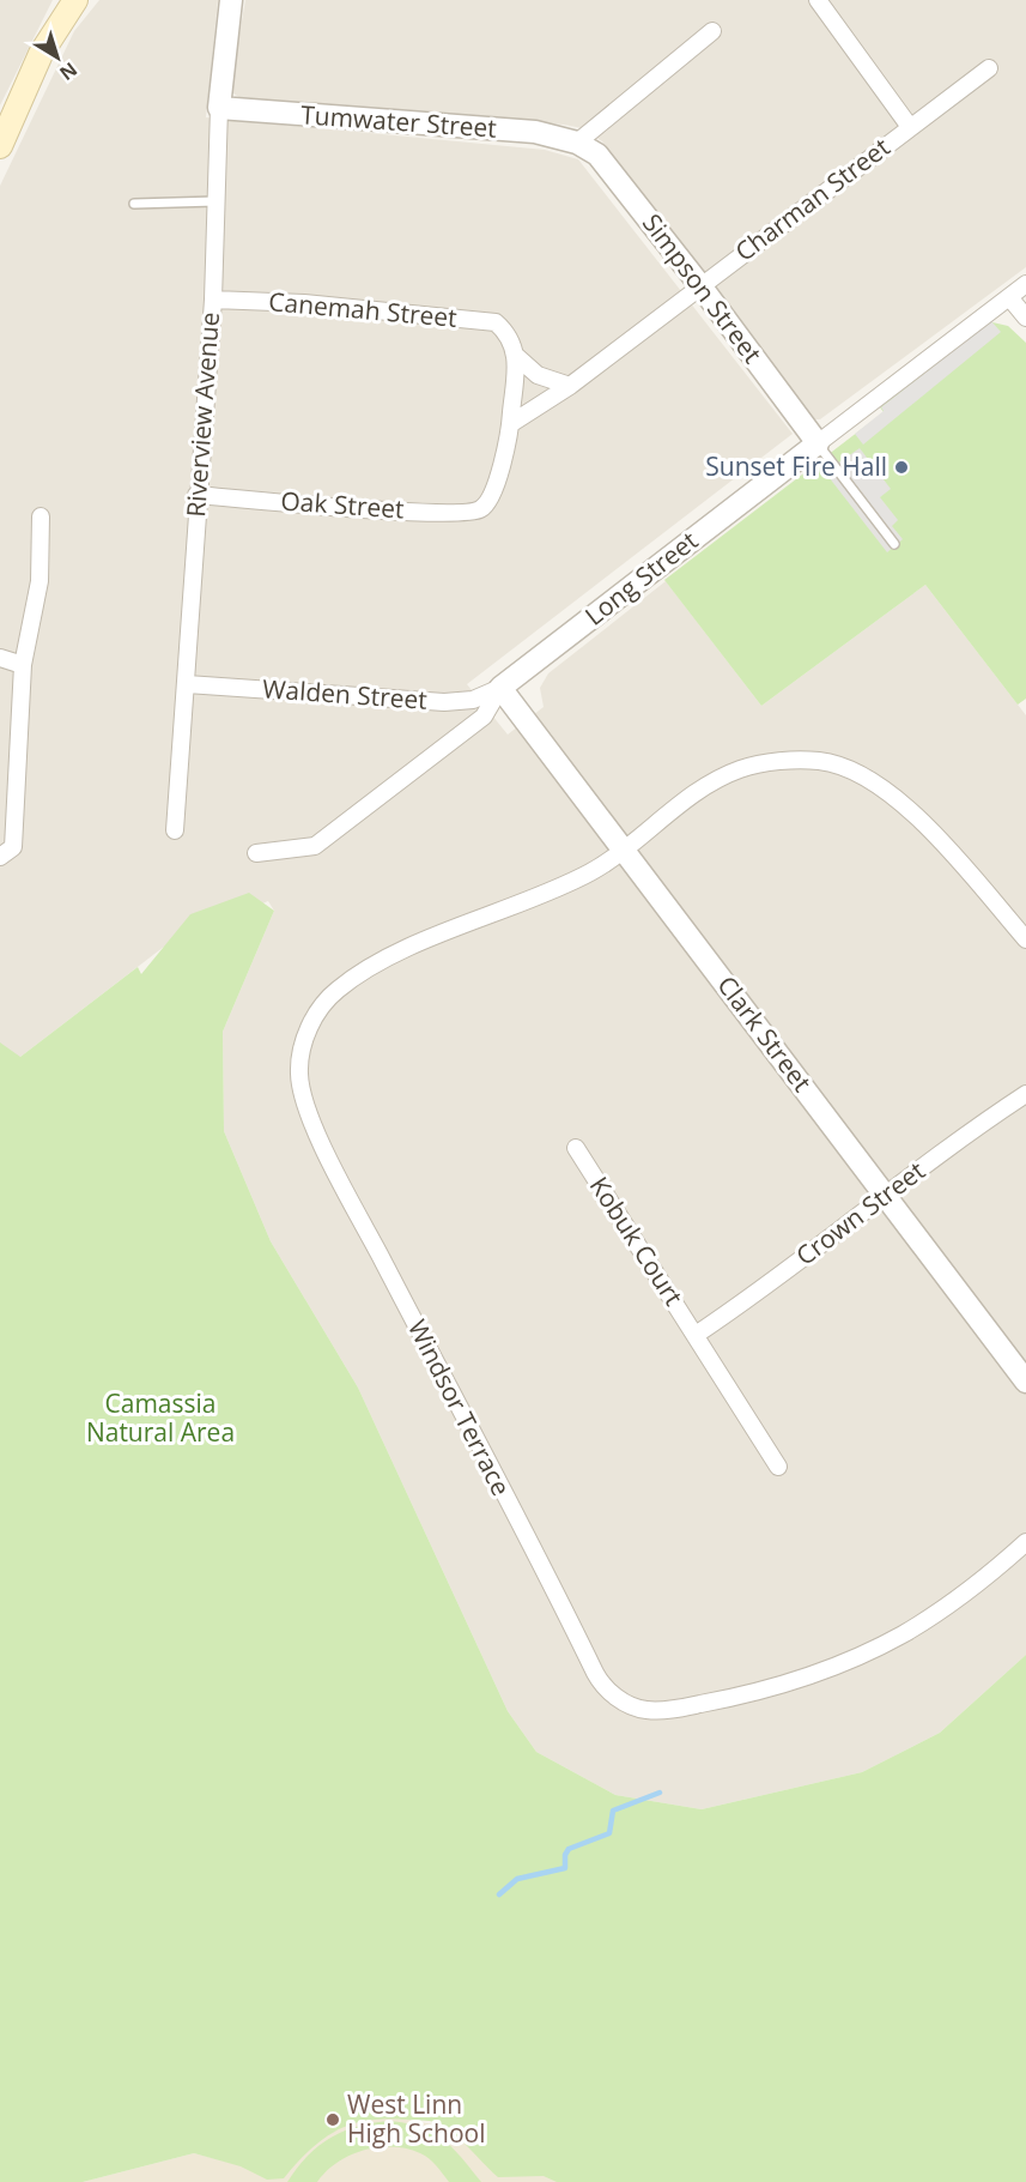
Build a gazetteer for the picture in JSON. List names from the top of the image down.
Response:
{
  "streets": {
    "street": [
      "Tumwater Street",
      "Charman Street",
      "Simpson Street",
      "Canemah Street",
      "Riverview Avenue",
      "Oak Street",
      "Long Street",
      "Walden Street",
      "Clark Street",
      "Crown Street",
      "Kobuk Court",
      "Windsor Terrace"
    ]
  },
  "crossings": [
    ["Tumwater Street", "Simpson Street"],
    ["Tumwater Street", "Riverview Avenue"],
    ["Charman Street", "Simpson Street"],
    ["Charman Street", "Oak Street"],
    ["Simpson Street", "Long Street"],
    ["Canemah Street", "Riverview Avenue"],
    ["Riverview Avenue", "Oak Street"],
    ["Riverview Avenue", "Walden Street"],
    ["Long Street", "Walden Street"],
    ["Long Street", "Clark Street"],
    ["Walden Street", "Clark Street"],
    ["Clark Street", "Crown Street"],
    ["Clark Street", "Windsor Terrace"],
    ["Crown Street", "Kobuk Court"]
  ],
  "parks": ["Camassia Natural Area"],
  "places": ["Sunset Fire Hall", "West Linn High School"],
  "north": "bottom right"
}
